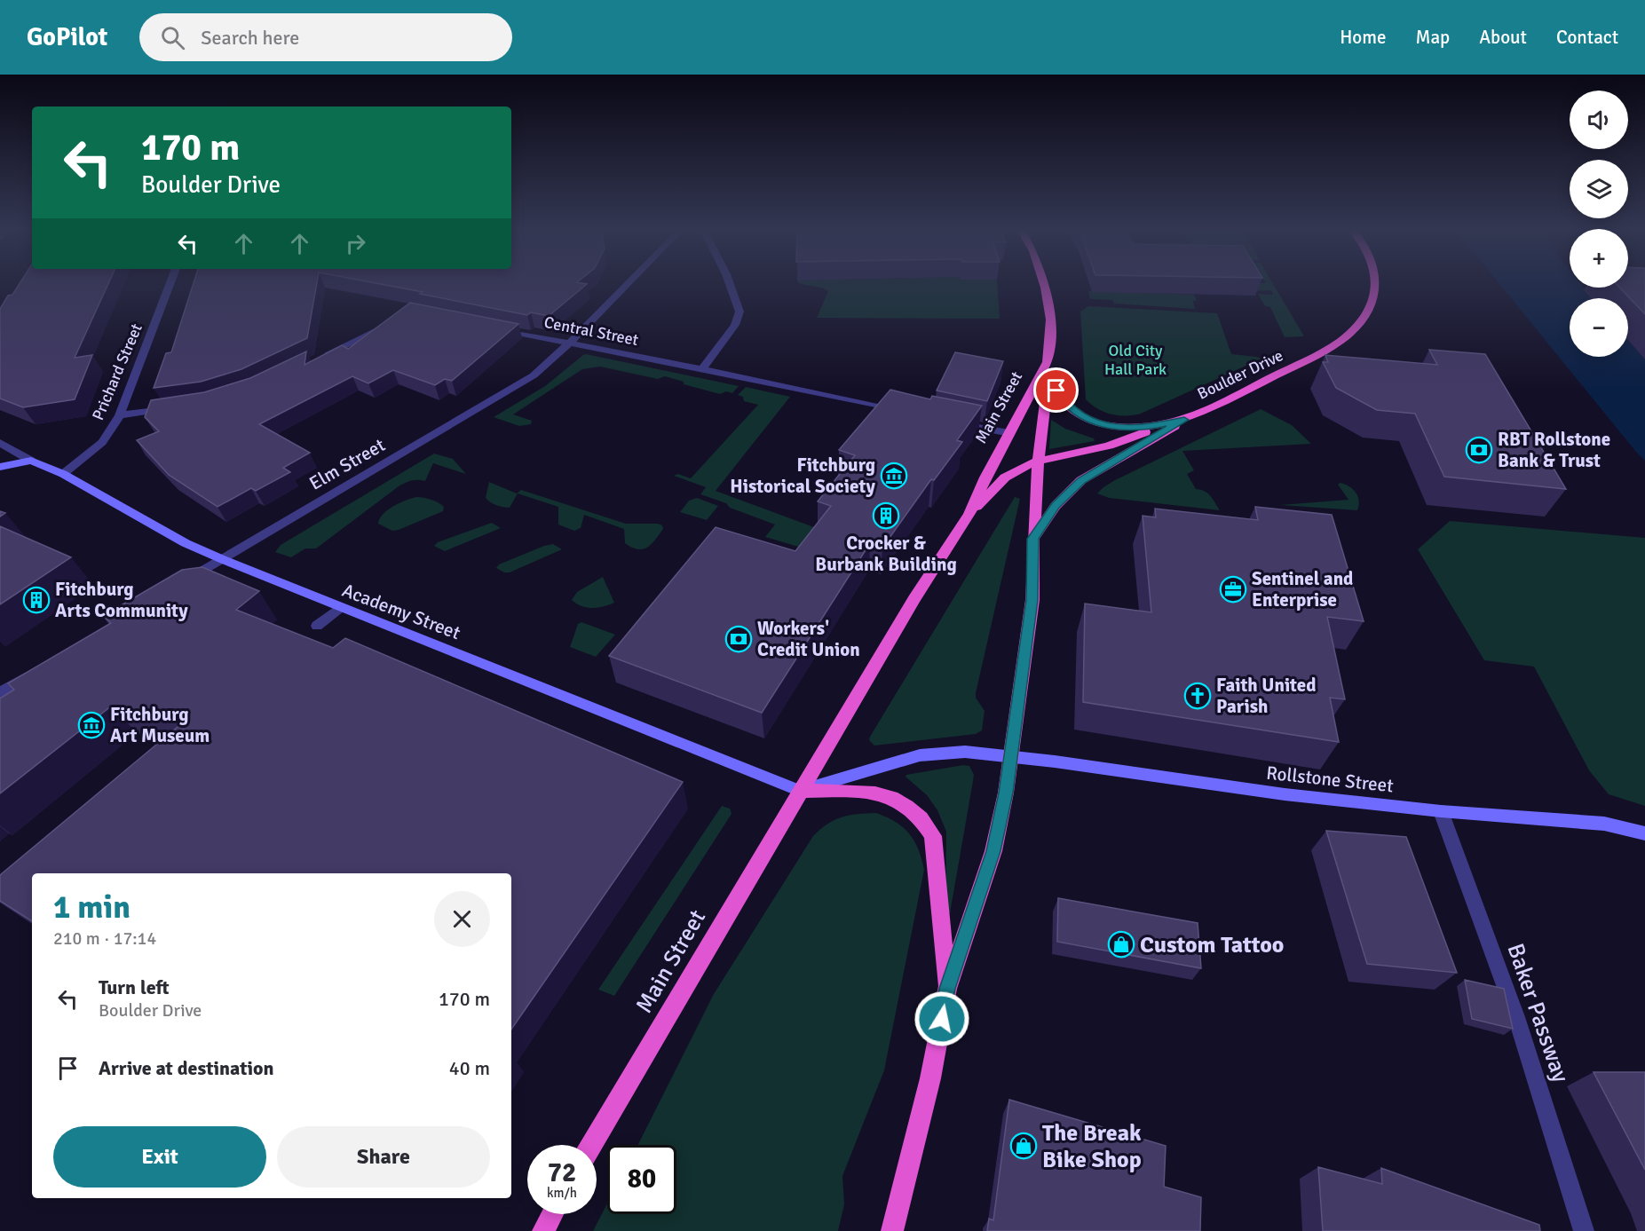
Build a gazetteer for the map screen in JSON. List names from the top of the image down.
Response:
{
  "streets": {
    "highway": ["Boulder Drive", "Main Street"],
    "main road": ["Academy Street", "Rollstone Street"],
    "street": [
      "Central Street",
      "Prichard Street",
      "Elm Street",
      "Baker Passway"
    ]
  },
  "crossings": [
    ["Central Street", "Elm Street"],
    ["Prichard Street", "Academy Street"],
    ["Boulder Drive", "Main Street"],
    ["Main Street", "Academy Street"],
    ["Main Street", "Rollstone Street"],
    ["Elm Street", "Academy Street"],
    ["Rollstone Street", "Baker Passway"]
  ],
  "parks": ["Old City Hall Park"],
  "places": {
    "bank": ["RBT Rollstone Bank & Trust", "Workers' Credit Union"],
    "museum": ["Fitchburg Historical Society", "Fitchburg Art Museum"],
    "building": ["Crocker & Burbank Building", "Fitchburg Arts Community"],
    "office": ["Sentinel and Enterprise"],
    "church": ["Faith United Parish"],
    "shop": ["Custom Tattoo", "The Break Bike Shop"]
  },
  "page": {
    "header": "GoPilot",
    "search": "Search here",
    "nav": [
      "Home",
      "Map",
      "About",
      "Contact"
    ],
    "map_buttons": ["+", "−"],
    "turn": ["170 m", "Boulder Drive"],
    "heading": ["1 min", "210 m · 17:14"],
    "list": [
      {
        "name": "Turn left",
        "note": "Boulder Drive",
        "value": "170 m"
      },
      {
        "name": "Arrive at destination",
        "value": "40 m"
      }
    ],
    "buttons": ["Exit", "Share"],
    "speed": "72 km/h",
    "limit": "80"
  }
}
